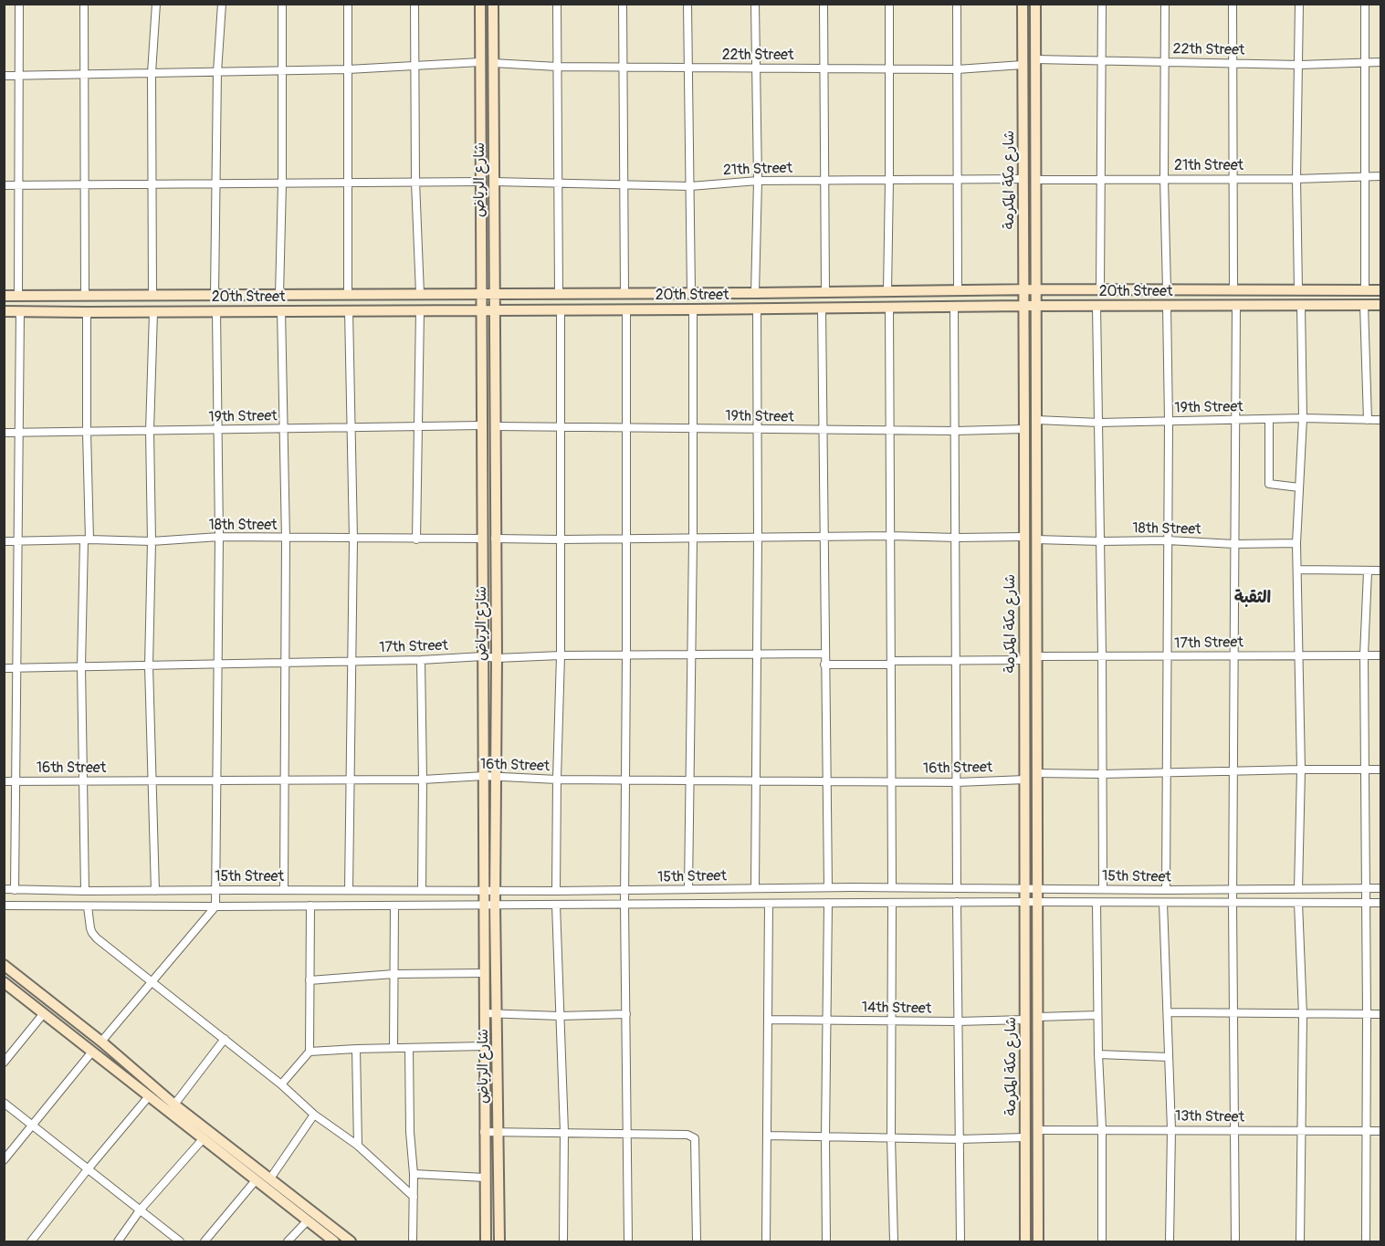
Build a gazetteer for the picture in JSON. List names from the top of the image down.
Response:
{
  "streets": {
    "main road": ["شارع الرياض", "شارع مكة المكرمة", "20th Street"],
    "street": [
      "22th Street",
      "21th Street",
      "19th Street",
      "18th Street",
      "17th Street",
      "16th Street",
      "15th Street",
      "14th Street",
      "13th Street"
    ]
  },
  "crossings": [
    ["22th Street", "شارع الرياض"],
    ["22th Street", "شارع مكة المكرمة"],
    ["21th Street", "شارع الرياض"],
    ["21th Street", "شارع مكة المكرمة"],
    ["شارع الرياض", "20th Street"],
    ["شارع الرياض", "19th Street"],
    ["شارع الرياض", "18th Street"],
    ["شارع الرياض", "17th Street"],
    ["شارع الرياض", "16th Street"],
    ["شارع الرياض", "15th Street"],
    ["شارع مكة المكرمة", "20th Street"],
    ["شارع مكة المكرمة", "19th Street"],
    ["شارع مكة المكرمة", "18th Street"],
    ["شارع مكة المكرمة", "17th Street"],
    ["شارع مكة المكرمة", "16th Street"],
    ["شارع مكة المكرمة", "15th Street"],
    ["شارع مكة المكرمة", "14th Street"],
    ["شارع مكة المكرمة", "13th Street"]
  ],
  "districts": ["الثقبة"]
}
